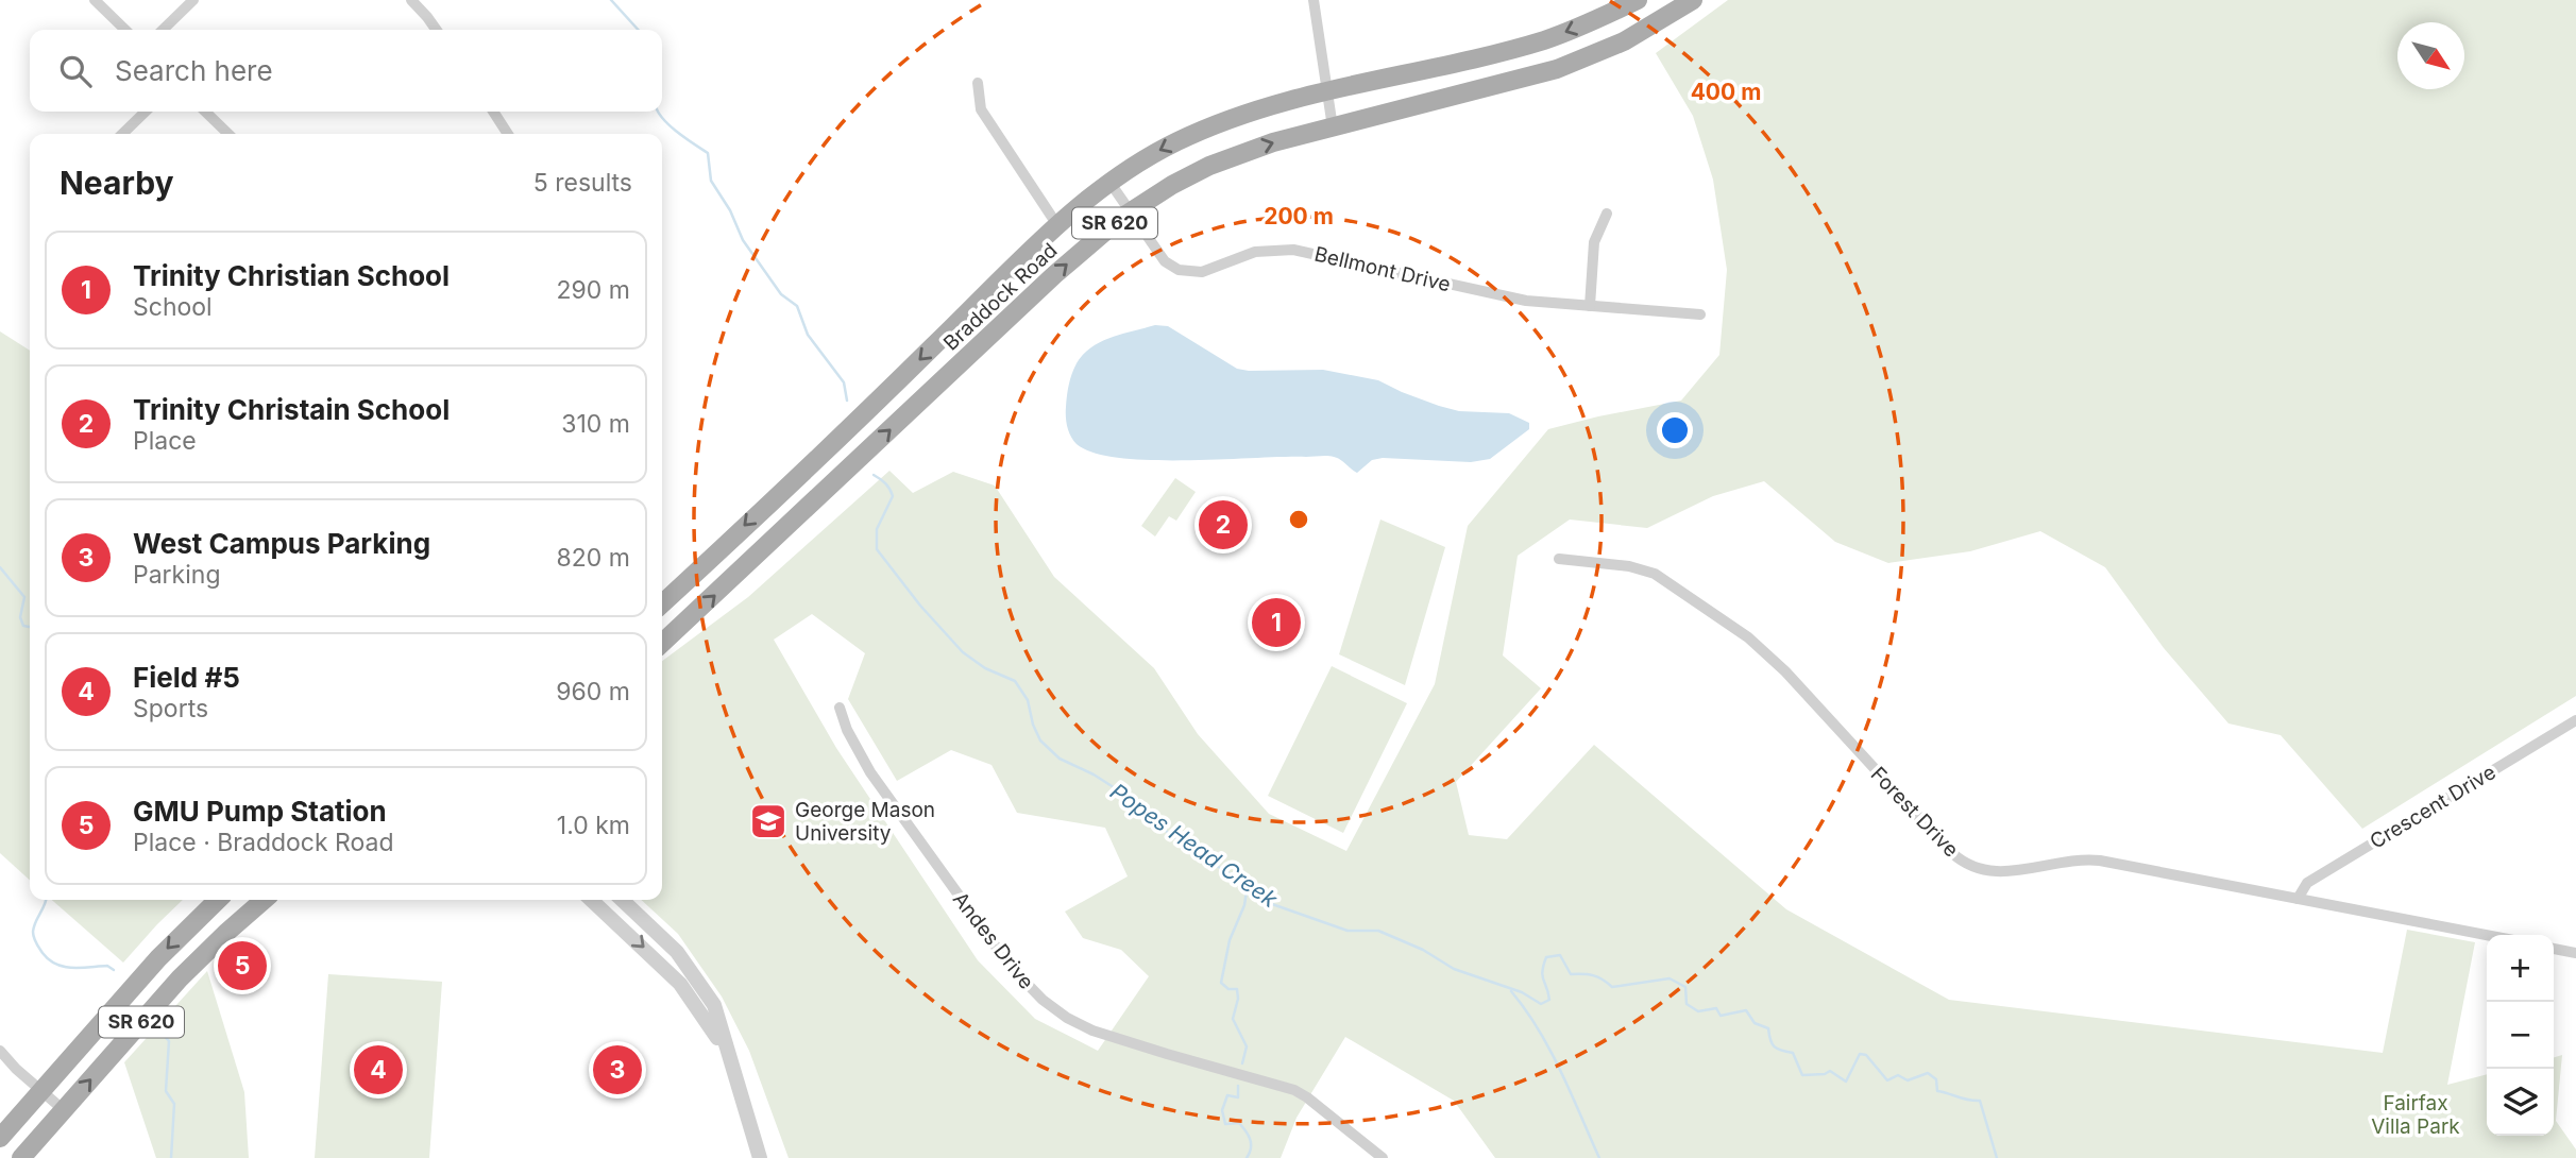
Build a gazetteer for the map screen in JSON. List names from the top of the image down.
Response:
{
  "streets": {
    "main road": ["SR 620", "Braddock Road"],
    "street": [
      "Bellmont Drive",
      "Crescent Drive",
      "Forest Drive",
      "Andes Drive"
    ]
  },
  "crossings": [
    ["Bellmont Drive", "Braddock Road"],
    ["Crescent Drive", "Forest Drive"]
  ],
  "water": ["Popes Head Creek"],
  "parks": ["Fairfax Villa Park"],
  "places": {
    "school or university": ["George Mason University"]
  },
  "north": "bottom right",
  "page": {
    "search": "Search here",
    "heading": ["Nearby", "5 results"],
    "list": [
      {
        "mark": "1",
        "name": "Trinity Christian School",
        "note": "School",
        "value": "290 m"
      },
      {
        "mark": "2",
        "name": "Trinity Christain School",
        "note": "Place",
        "value": "310 m"
      },
      {
        "mark": "3",
        "name": "West Campus Parking",
        "note": "Parking",
        "value": "820 m"
      },
      {
        "mark": "4",
        "name": "Field #5",
        "note": "Sports",
        "value": "960 m"
      },
      {
        "mark": "5",
        "name": "GMU Pump Station",
        "note": "Place · Braddock Road",
        "value": "1.0 km"
      }
    ],
    "pins": [
      "2",
      "1",
      "5",
      "3",
      "4"
    ],
    "map_buttons": ["+", "−"]
  },
  "rings": ["400 m", "200 m"]
}
